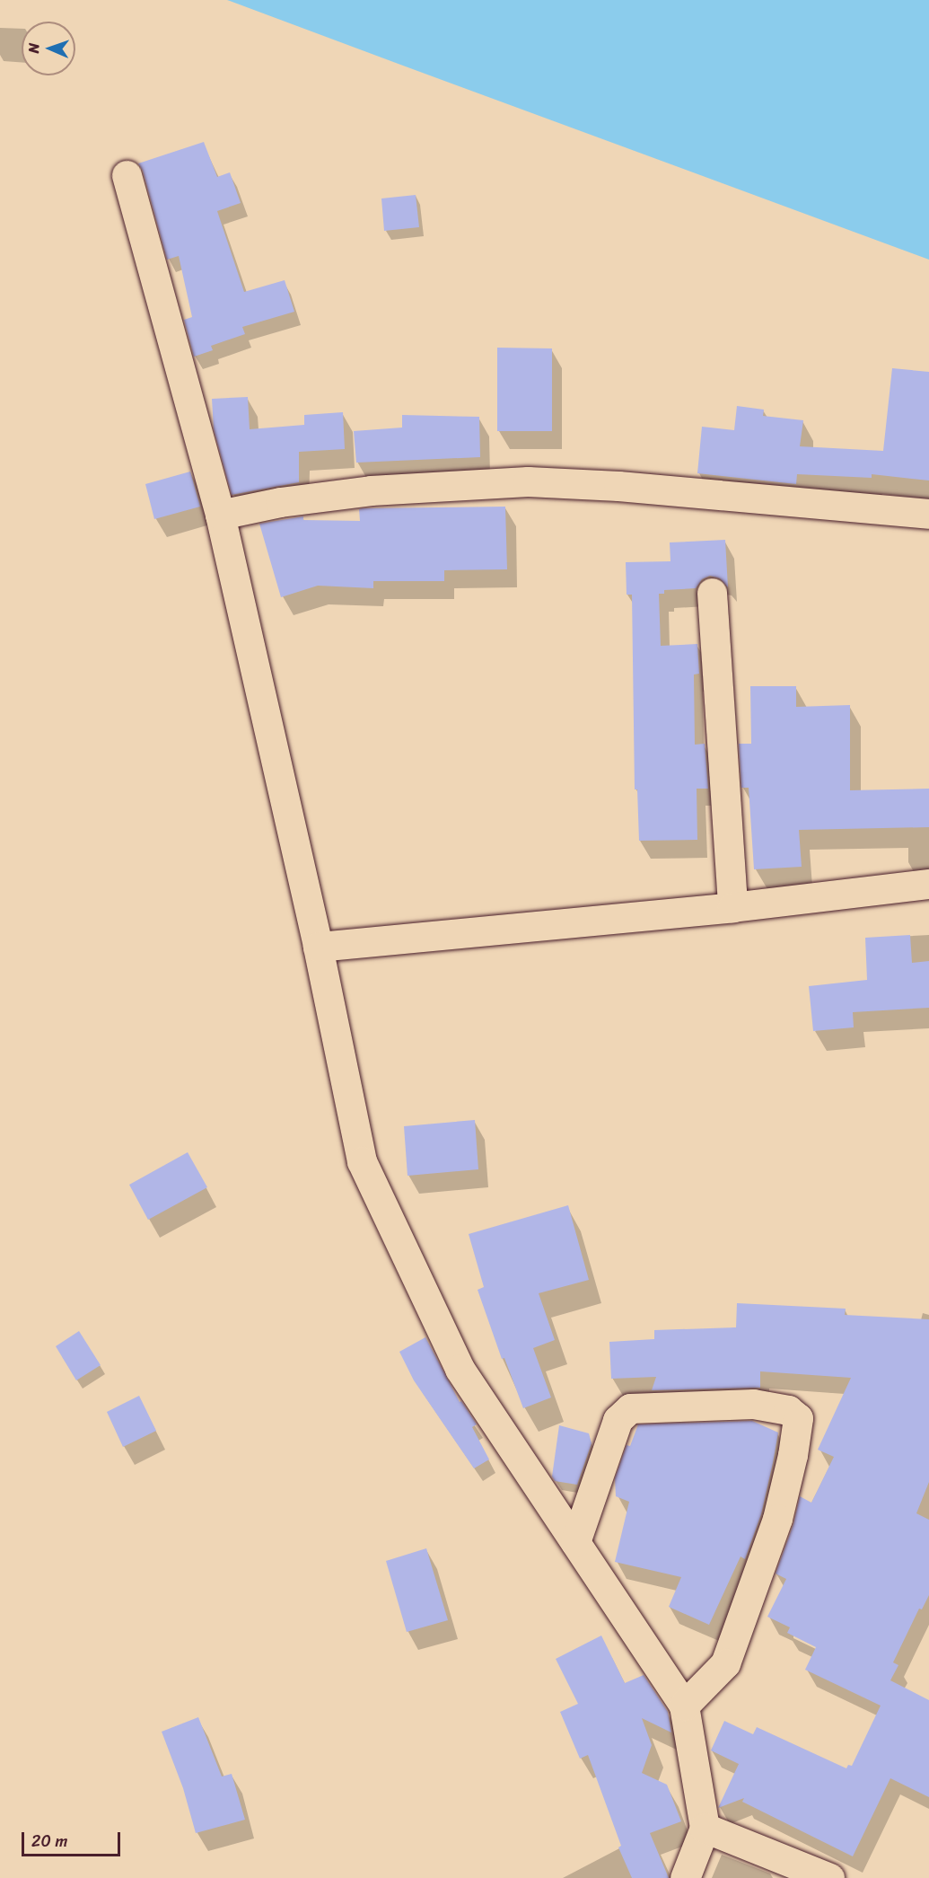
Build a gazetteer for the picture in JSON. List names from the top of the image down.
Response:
{
  "scale_bar": "20 m",
  "north": "left"
}
